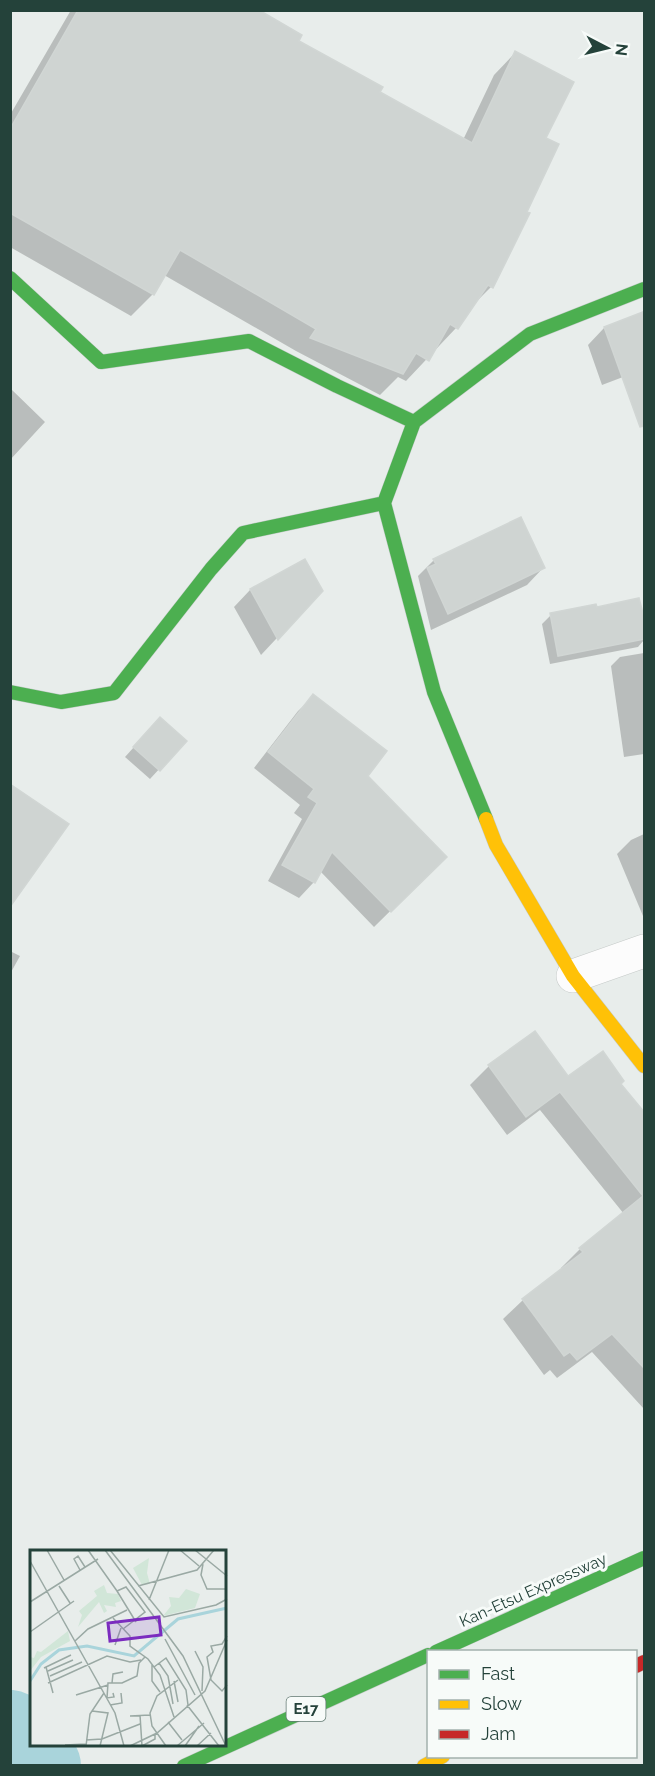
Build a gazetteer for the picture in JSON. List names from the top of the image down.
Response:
{
  "streets": {
    "main road": ["Kan-Etsu Expressway", "E17"]
  },
  "legend": ["Fast", "Slow", "Jam"],
  "north": "right"
}
